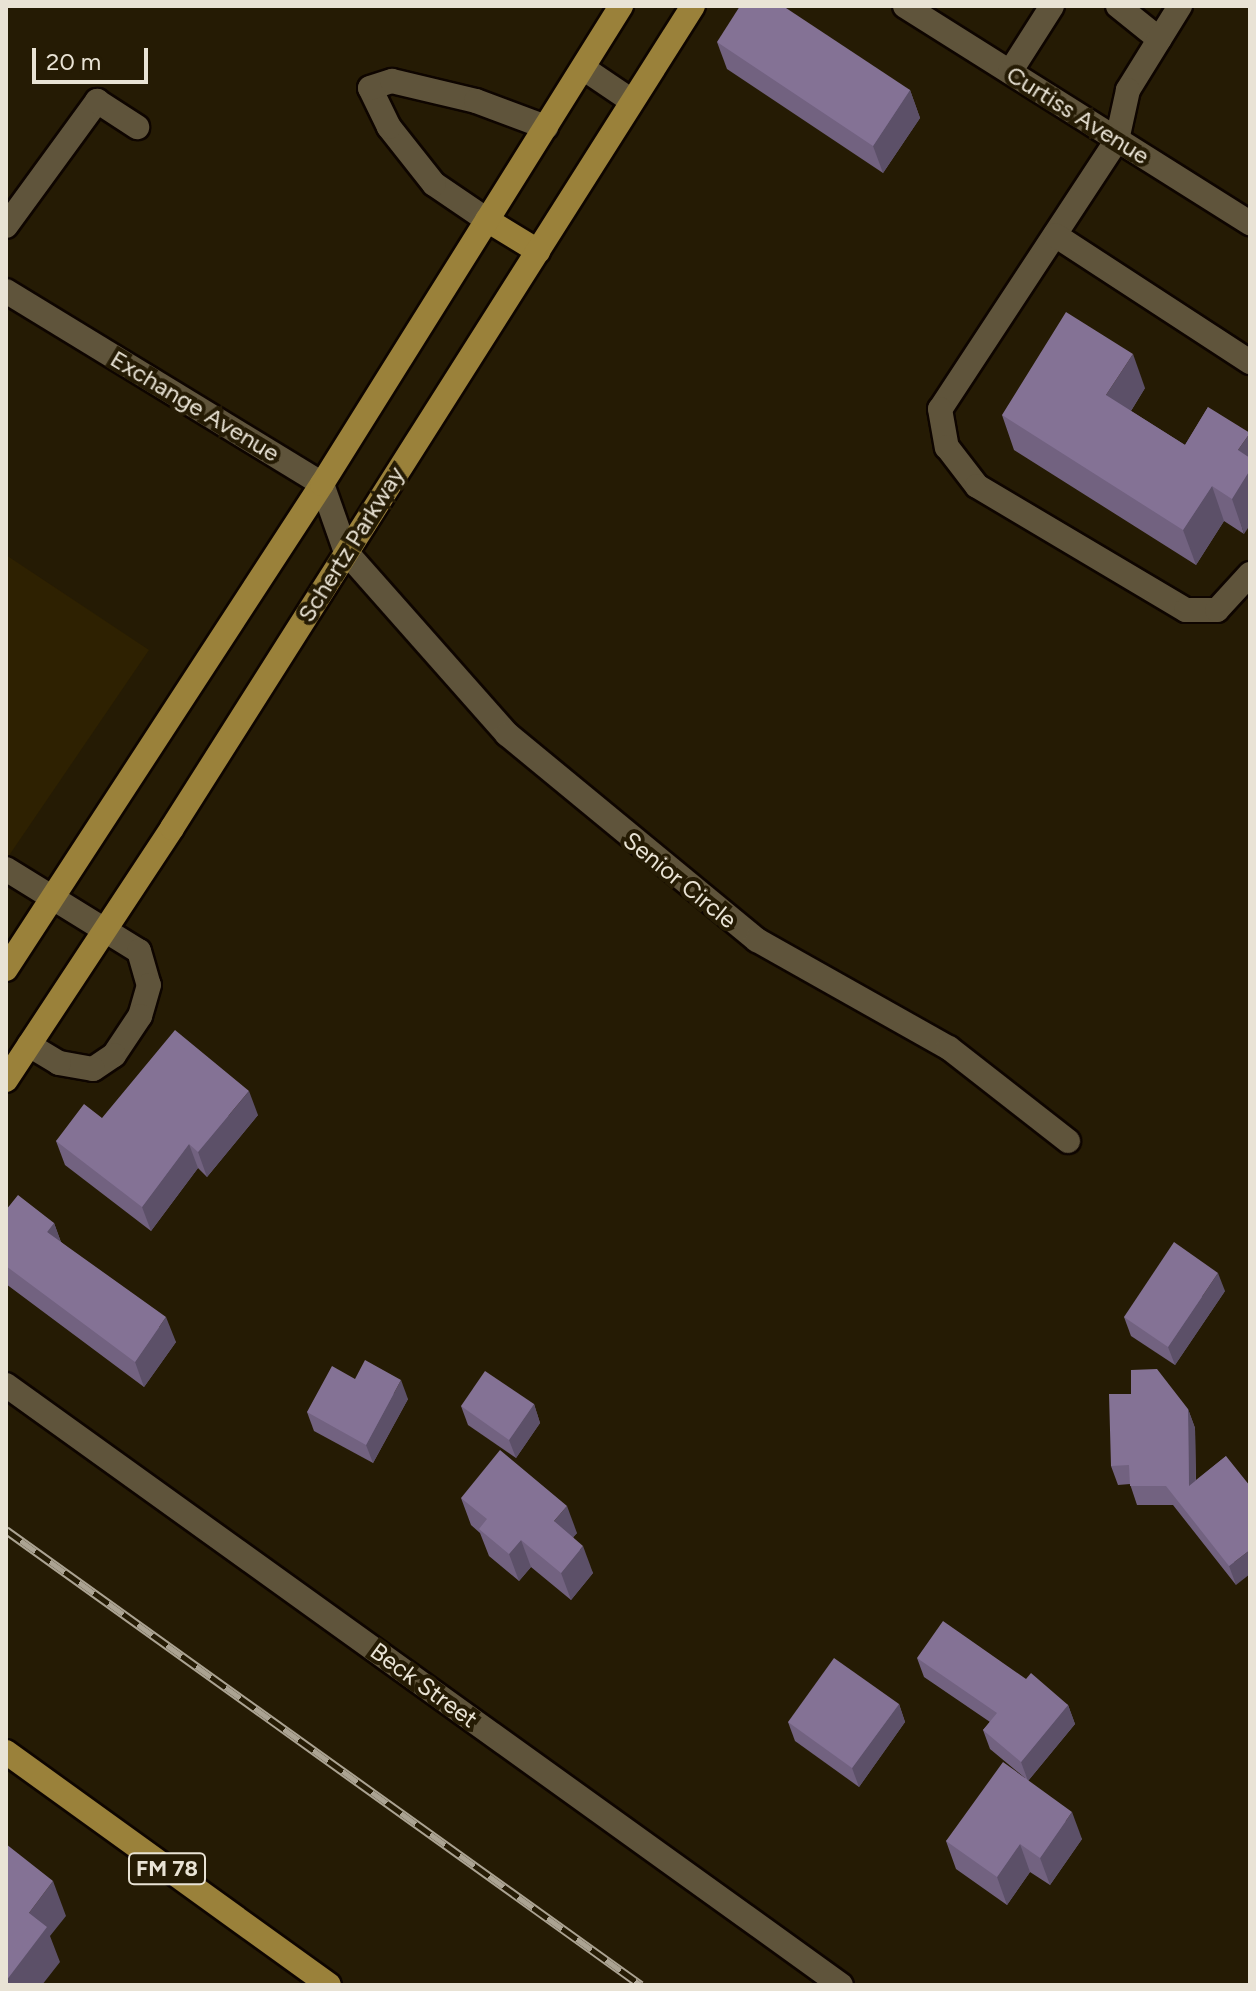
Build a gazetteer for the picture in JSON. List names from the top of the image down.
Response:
{
  "streets": {
    "main road": ["Schertz Parkway", "FM 78"],
    "street": [
      "Curtiss Avenue",
      "Exchange Avenue",
      "Senior Circle",
      "Beck Street"
    ]
  },
  "crossings": [
    ["Schertz Parkway", "Senior Circle"]
  ],
  "scale_bar": "20 m"
}
